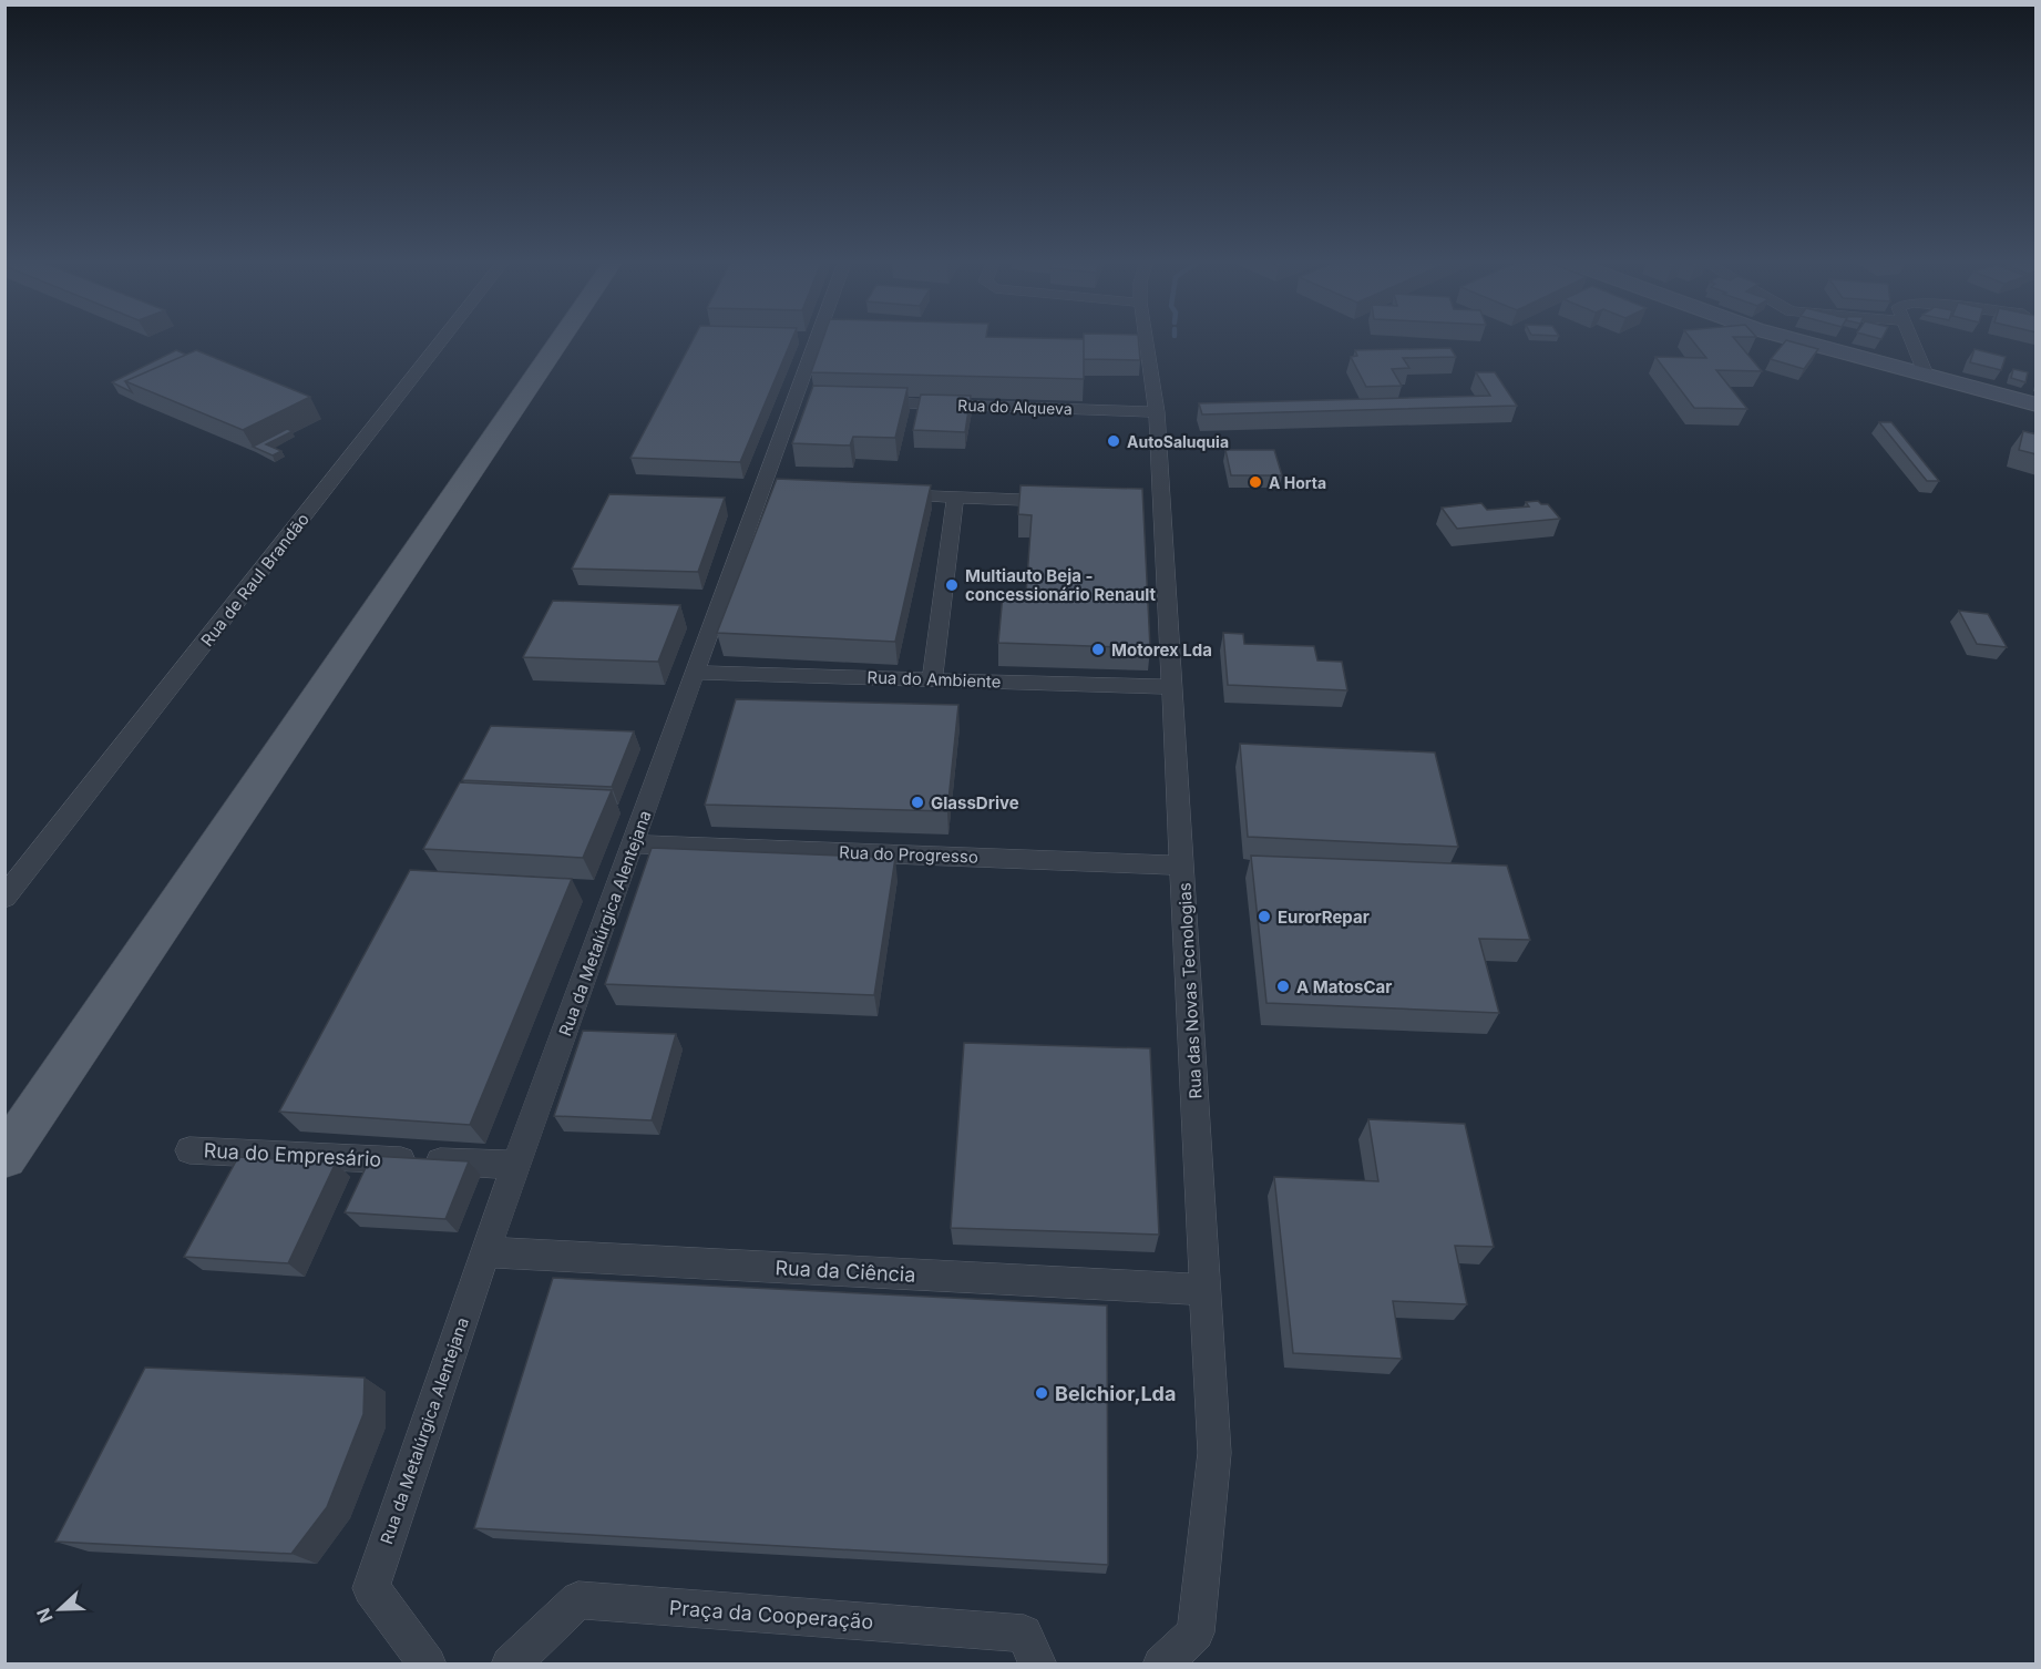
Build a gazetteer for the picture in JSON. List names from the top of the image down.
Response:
{
  "streets": {
    "street": [
      "Rua do Alqueva",
      "Rua de Raul Brandão",
      "Rua do Ambiente",
      "Rua do Progresso",
      "Rua da Metalúrgica Alentejana",
      "Rua das Novas Tecnologias",
      "Rua do Empresário",
      "Rua da Ciência",
      "Praça da Cooperação"
    ]
  },
  "crossings": [
    ["Rua do Alqueva", "Rua das Novas Tecnologias"],
    ["Rua do Ambiente", "Rua da Metalúrgica Alentejana"],
    ["Rua do Ambiente", "Rua das Novas Tecnologias"],
    ["Rua do Progresso", "Rua da Metalúrgica Alentejana"],
    ["Rua do Progresso", "Rua das Novas Tecnologias"],
    ["Rua da Metalúrgica Alentejana", "Rua do Empresário"],
    ["Rua da Metalúrgica Alentejana", "Rua da Ciência"],
    ["Rua das Novas Tecnologias", "Rua da Ciência"]
  ],
  "places": [
    "AutoSaluquia",
    "A Horta",
    "Multiauto Beja - concessionário Renault",
    "Motorex Lda",
    "GlassDrive",
    "EurorRepar",
    "A MatosCar",
    "Belchior,Lda"
  ],
  "north": "left"
}
